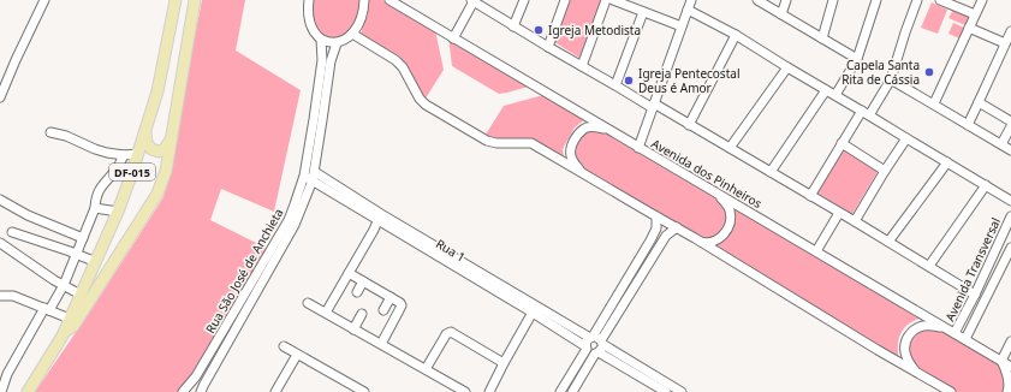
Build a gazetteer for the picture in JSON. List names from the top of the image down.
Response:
{
  "streets": {
    "main road": ["DF-015"],
    "street": [
      "Avenida dos Pinheiros",
      "Rua 1",
      "Avenida Transversal",
      "Rua São José de Anchieta"
    ]
  },
  "crossings": [
    ["Avenida dos Pinheiros", "Avenida Transversal"],
    ["Rua 1", "Rua São José de Anchieta"]
  ],
  "places": ["Igreja Metodista", "Capela Santa Rita de Cássia", "Igreja Pentecostal Deus é Amor"]
}
